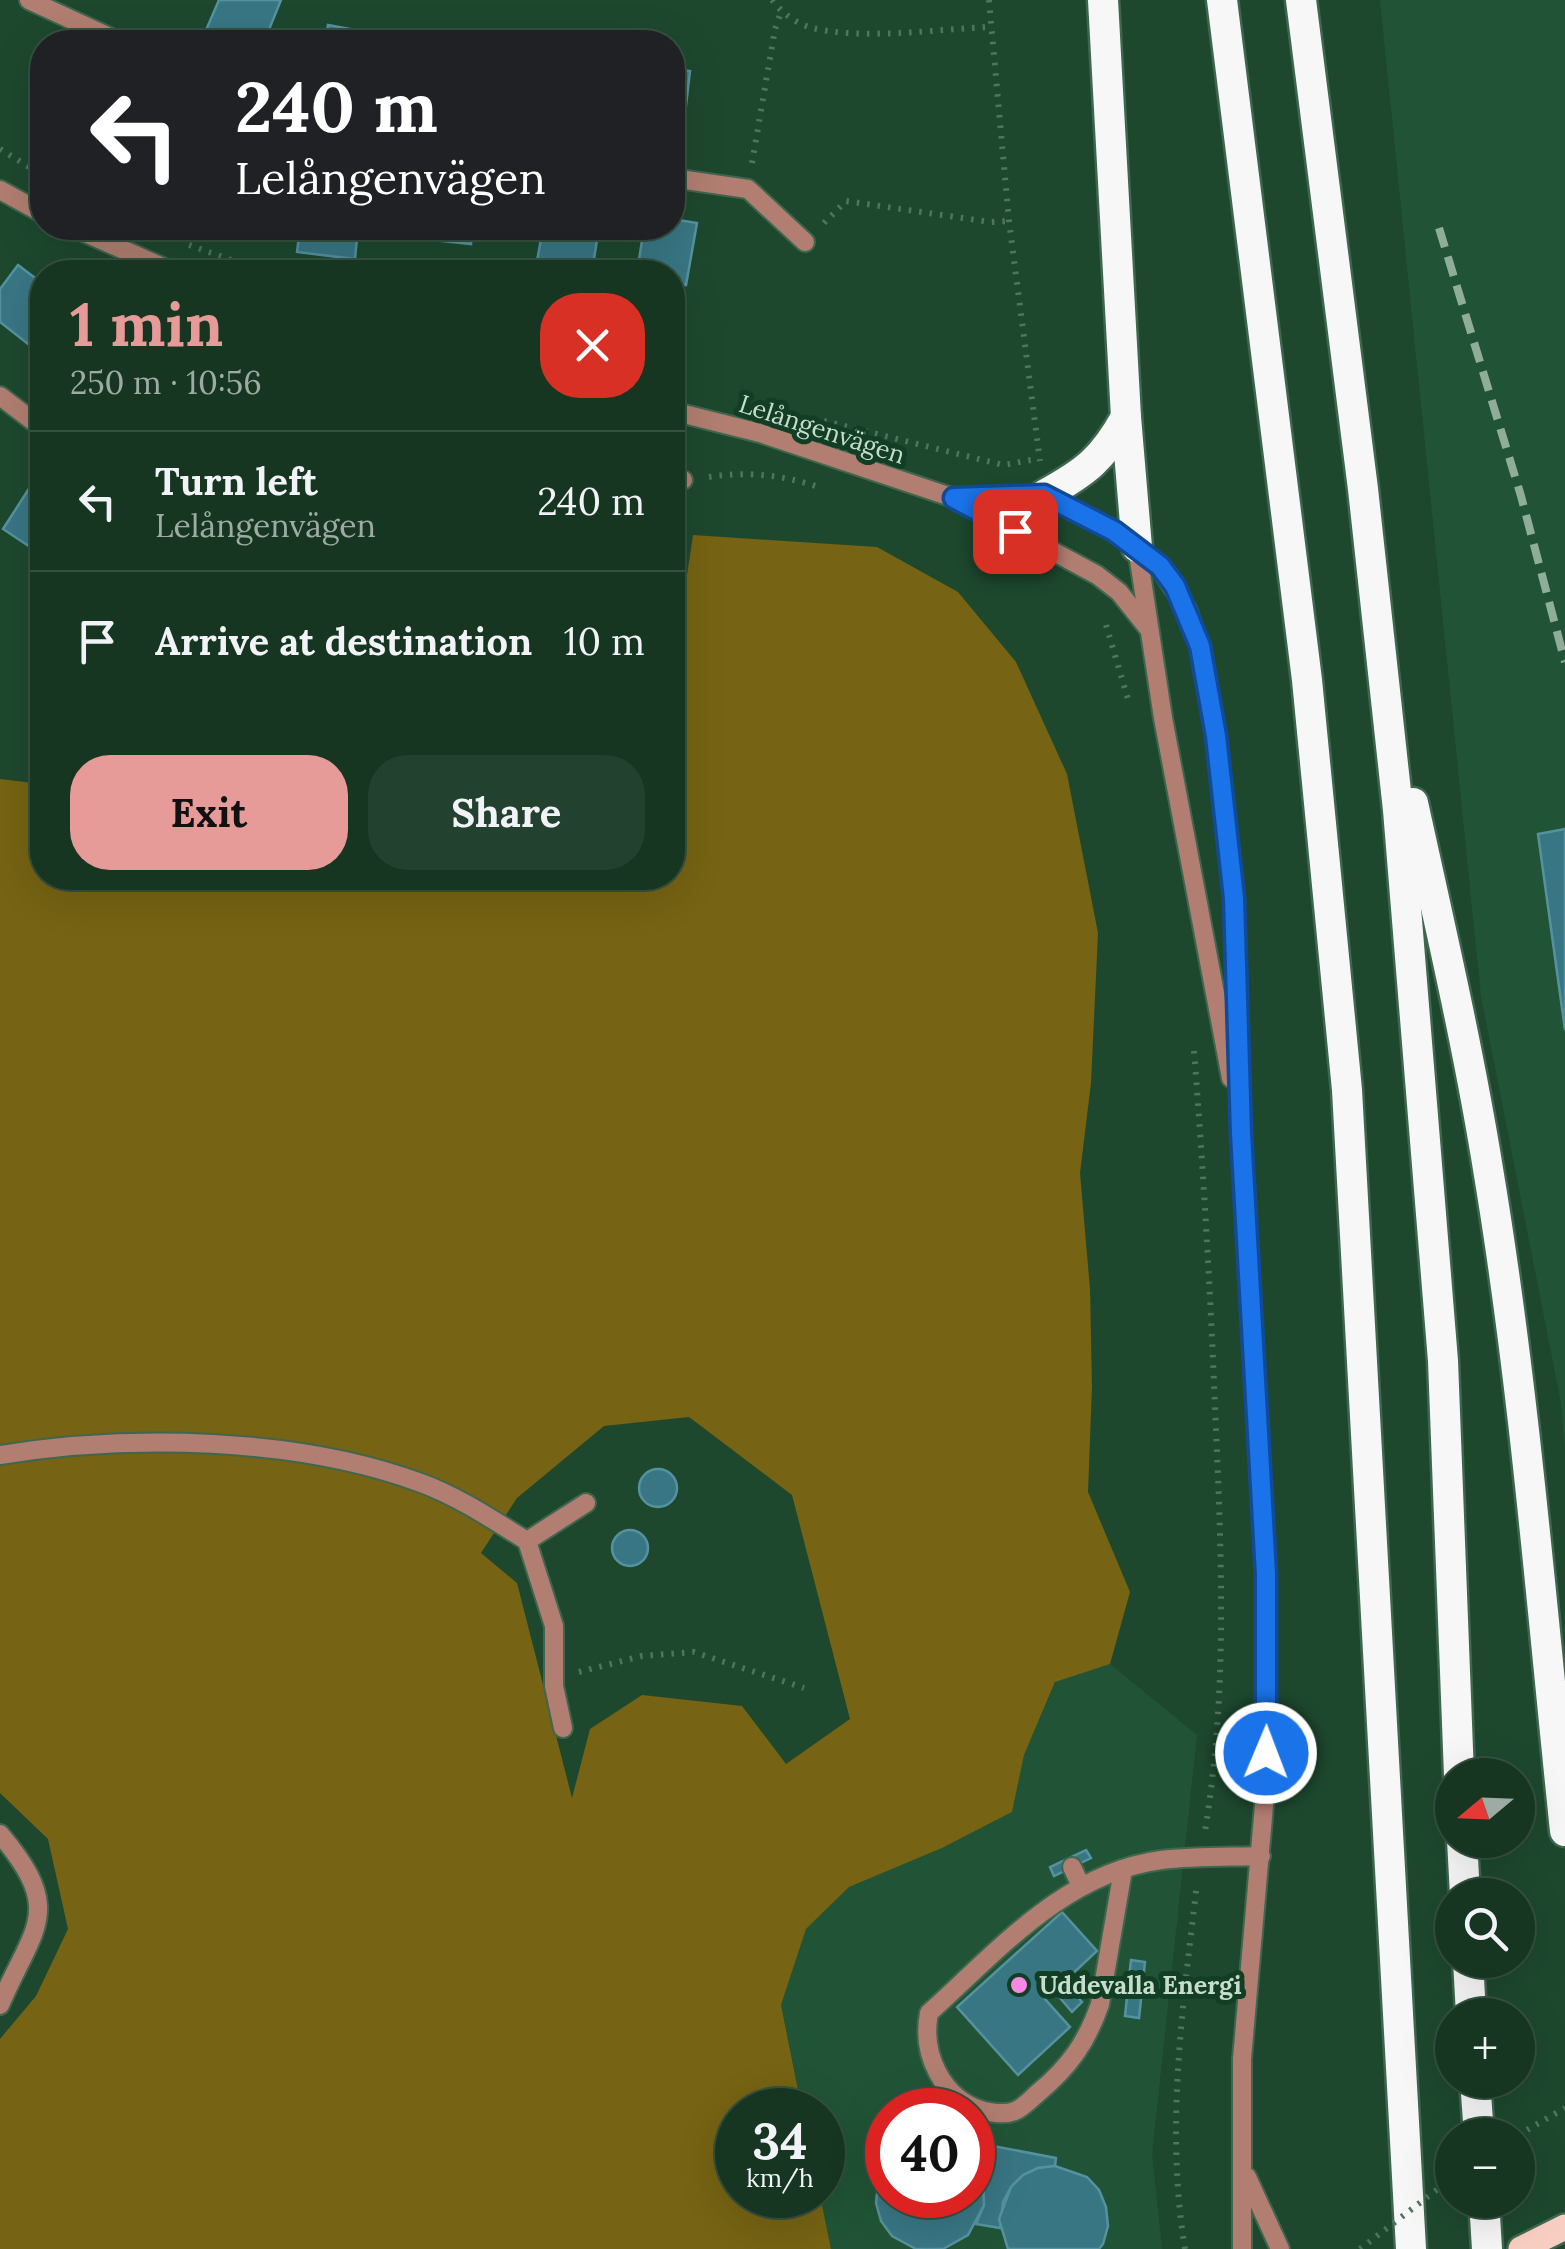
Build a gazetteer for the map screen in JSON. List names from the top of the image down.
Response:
{
  "streets": {
    "street": ["Lelångenvägen"]
  },
  "places": ["Uddevalla Energi"],
  "north": "left",
  "page": {
    "turn": ["240 m", "Lelångenvägen"],
    "heading": ["1 min", "250 m · 10:56"],
    "list": [
      {
        "name": "Turn left",
        "note": "Lelångenvägen",
        "value": "240 m"
      },
      {
        "name": "Arrive at destination",
        "value": "10 m"
      }
    ],
    "buttons": ["Exit", "Share"],
    "map_buttons": ["+", "−"],
    "speed": "34 km/h",
    "limit": "40"
  }
}
